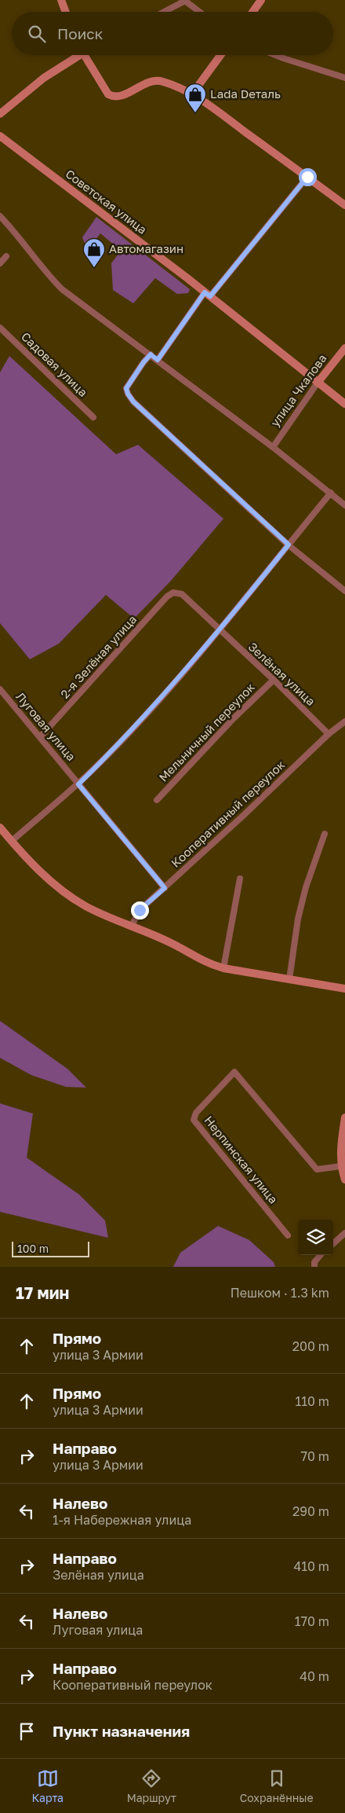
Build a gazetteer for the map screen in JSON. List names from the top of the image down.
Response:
{
  "streets": {
    "main road": ["Советская улица", "улица Чкалова"],
    "street": [
      "Садовая улица",
      "2-я Зелёная улица",
      "Зелёная улица",
      "Луговая улица",
      "Мельничный переулок",
      "Кооперативный переулок",
      "Нерпинская улица"
    ]
  },
  "crossings": [
    ["Советская улица", "улица Чкалова"],
    ["2-я Зелёная улица", "Зелёная улица"],
    ["2-я Зелёная улица", "Луговая улица"],
    ["Зелёная улица", "Мельничный переулок"],
    ["Зелёная улица", "Кооперативный переулок"],
    ["Луговая улица", "Кооперативный переулок"]
  ],
  "places": {
    "shop": ["Lada Dеталь", "Автомагазин"]
  },
  "scale_bar": "100 m",
  "page": {
    "search": "Поиск",
    "scale": "100 m",
    "heading": ["17 мин", "Пешком · 1.3 km"],
    "list": [
      ["Прямо", "улица 3 Армии", "200 m"],
      ["Прямо", "улица 3 Армии", "110 m"],
      ["Направо", "улица 3 Армии", "70 m"],
      ["Налево", "1-я Набережная улица", "290 m"],
      ["Направо", "Зелёная улица", "410 m"],
      ["Налево", "Луговая улица", "170 m"],
      ["Направо", "Кооперативный переулок", "40 m"],
      "Пункт назначения"
    ],
    "nav": ["Карта", "Маршрут", "Сохранённые"]
  }
}
